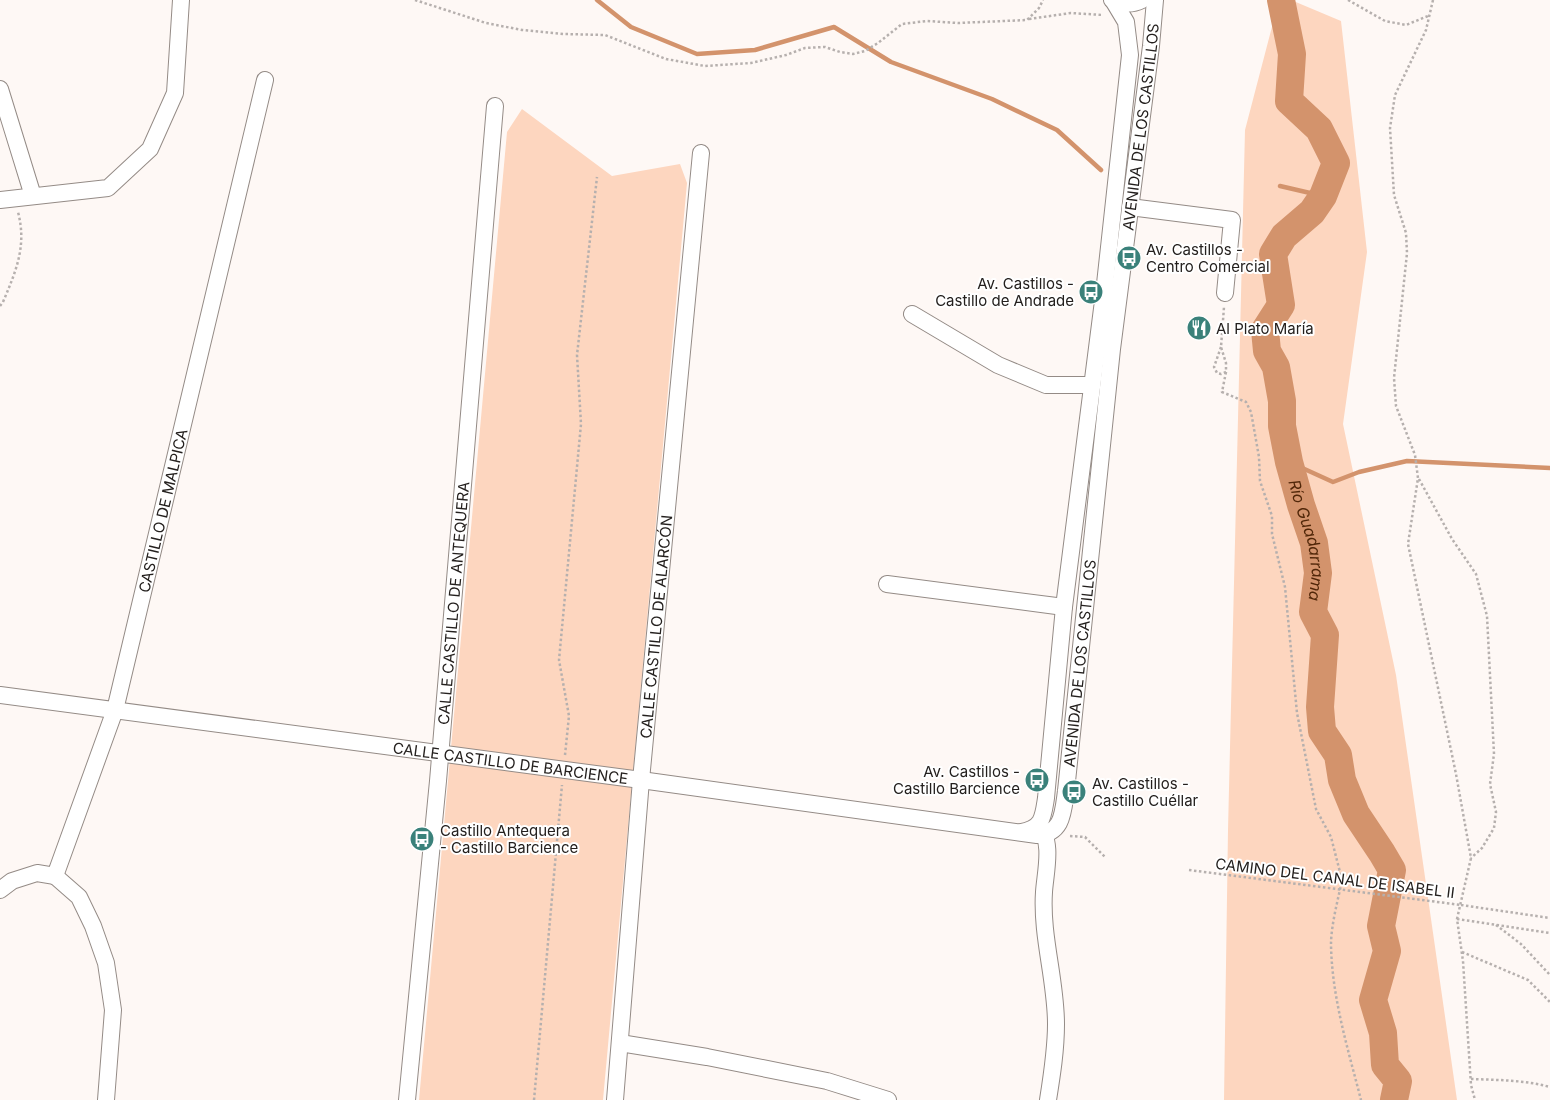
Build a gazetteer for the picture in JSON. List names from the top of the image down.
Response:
{
  "streets": {
    "street": [
      "AVENIDA DE LOS CASTILLOS",
      "CASTILLO DE MALPICA",
      "CALLE CASTILLO DE ANTEQUERA",
      "CALLE CASTILLO DE ALARCÓN",
      "CALLE CASTILLO DE BARCIENCE"
    ],
    "path": ["CAMINO DEL CANAL DE ISABEL II"]
  },
  "crossings": [
    ["AVENIDA DE LOS CASTILLOS", "CALLE CASTILLO DE BARCIENCE"],
    ["CASTILLO DE MALPICA", "CALLE CASTILLO DE BARCIENCE"],
    ["CALLE CASTILLO DE ANTEQUERA", "CALLE CASTILLO DE BARCIENCE"],
    ["CALLE CASTILLO DE ALARCÓN", "CALLE CASTILLO DE BARCIENCE"]
  ],
  "water": ["Río Guadarrama"],
  "places": {
    "bus stop": [
      "Av. Castillos - Centro Comercial",
      "Av. Castillos - Castillo de Andrade",
      "Av. Castillos - Castillo Barcience",
      "Av. Castillos - Castillo Cuéllar",
      "Castillo Antequera - Castillo Barcience"
    ],
    "restaurant": ["Al Plato María"]
  }
}
